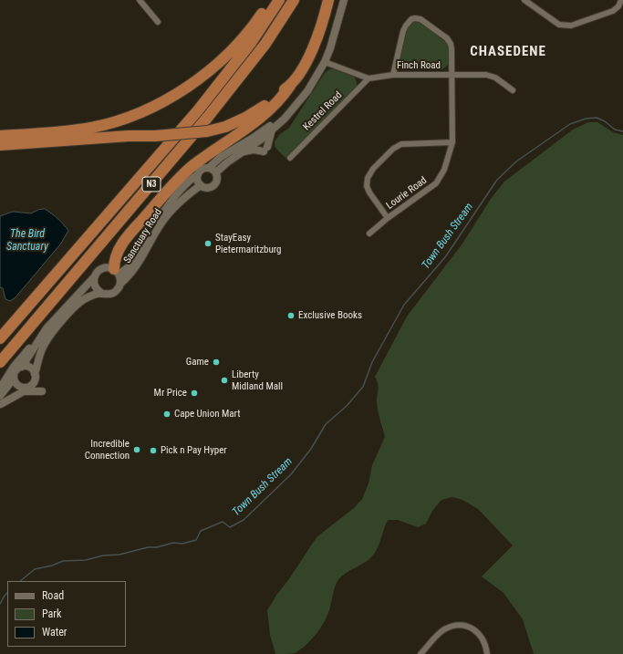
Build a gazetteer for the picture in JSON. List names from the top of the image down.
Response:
{
  "streets": {
    "highway": ["N3"],
    "street": [
      "Finch Road",
      "Kestrel Road",
      "Lourie Road",
      "Sanctuary Road"
    ]
  },
  "crossings": [
    ["Finch Road", "Kestrel Road"],
    ["Finch Road", "Lourie Road"]
  ],
  "districts": ["CHASEDENE"],
  "water": ["The Bird Sanctuary", "Town Bush Stream"],
  "places": [
    "StayEasy Pietermaritzburg",
    "Exclusive Books",
    "Game",
    "Liberty Midland Mall",
    "Mr Price",
    "Cape Union Mart",
    "Incredible Connection",
    "Pick n Pay Hyper"
  ],
  "legend": ["Road", "Park", "Water"]
}
